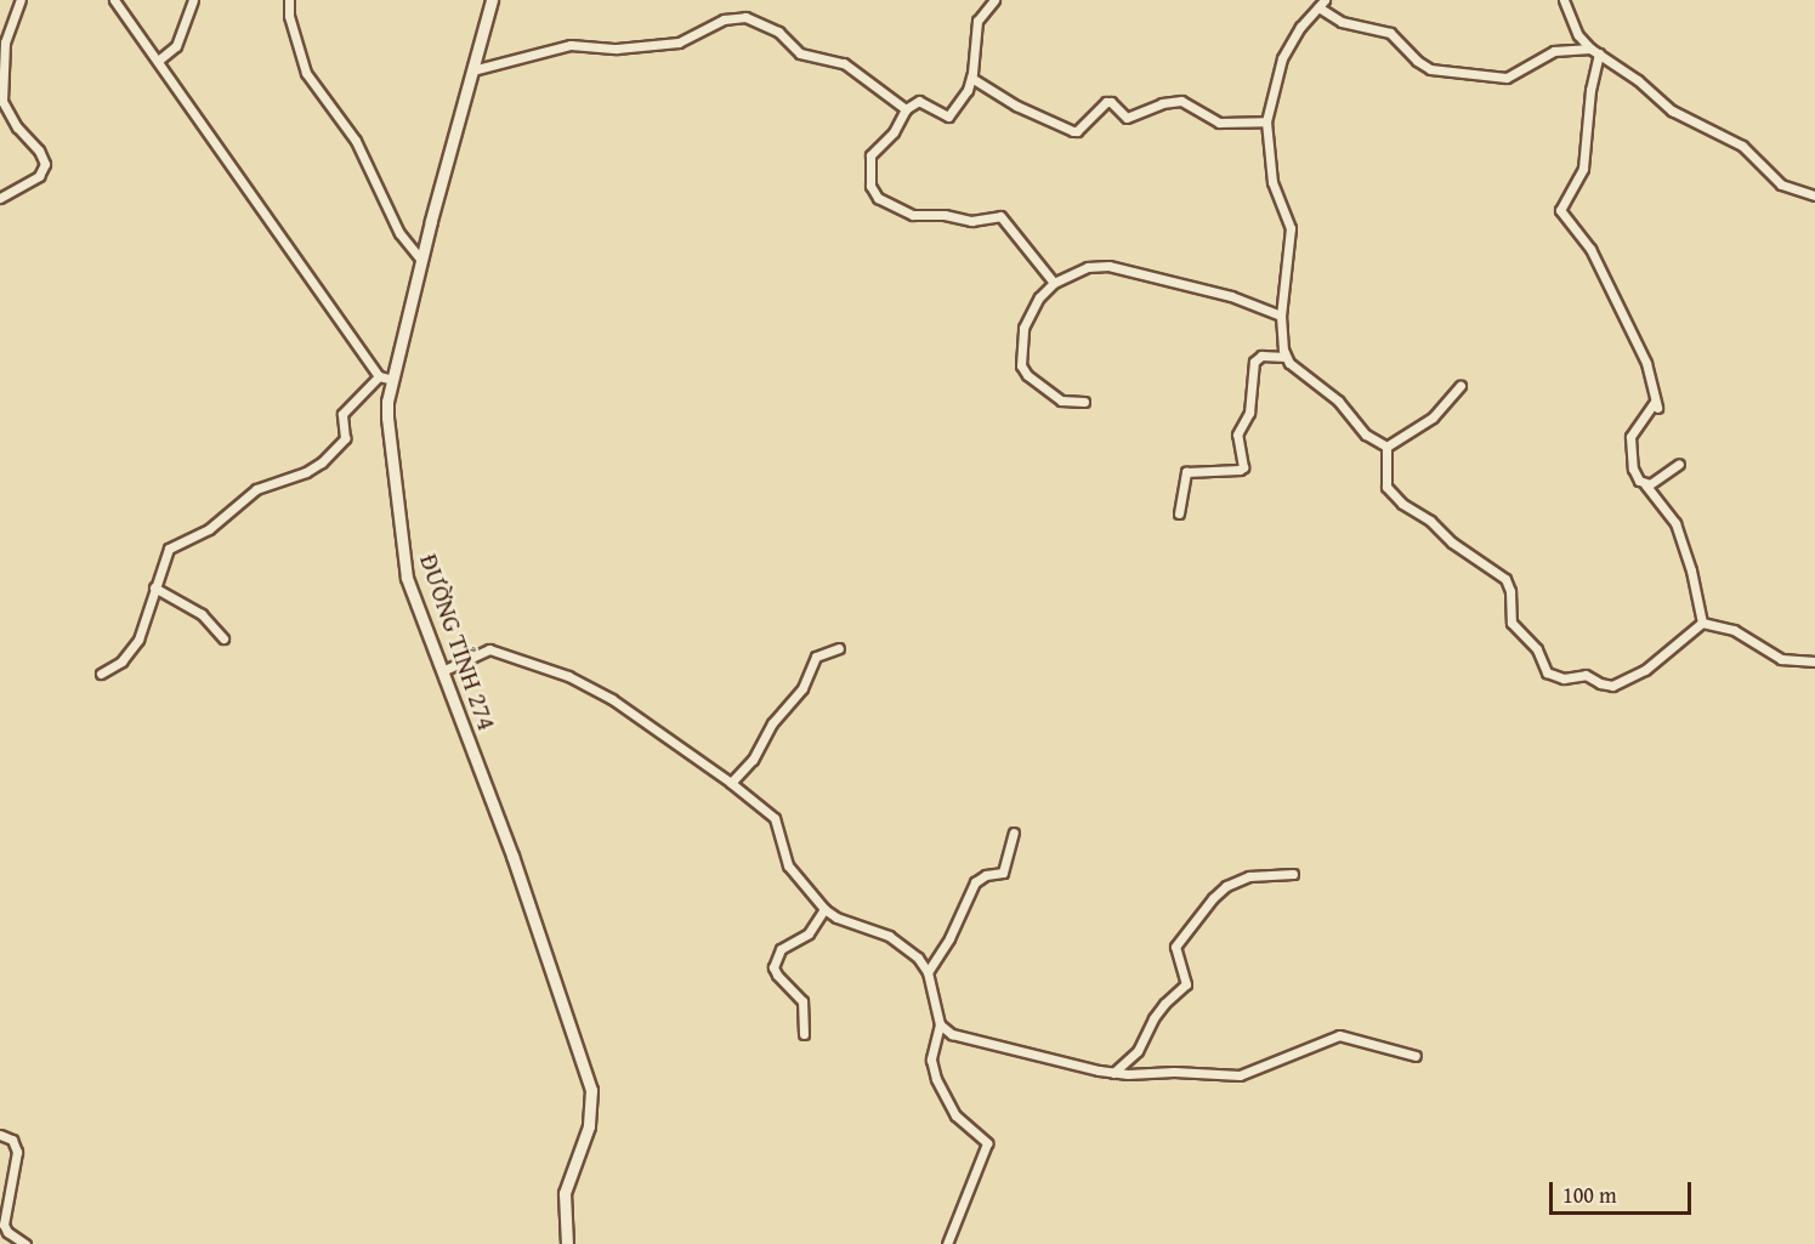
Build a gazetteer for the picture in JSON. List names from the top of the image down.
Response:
{
  "streets": {
    "main road": ["ĐƯỜNG TỈNH 274"]
  },
  "scale_bar": "100 m"
}
